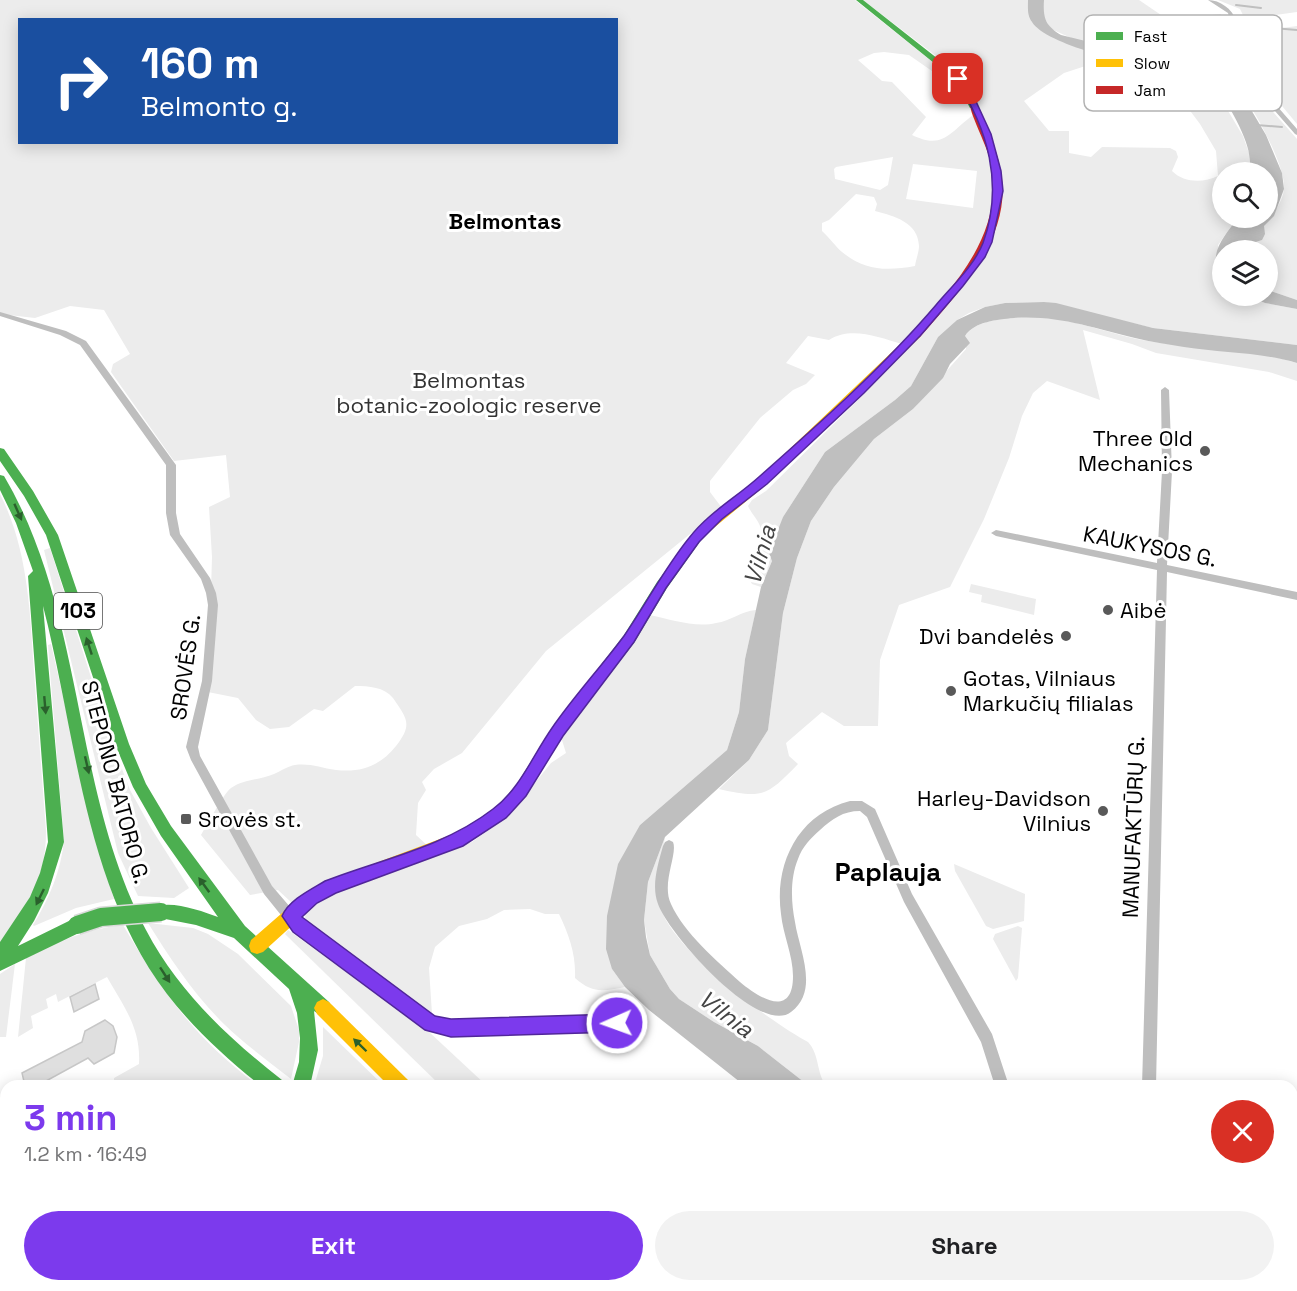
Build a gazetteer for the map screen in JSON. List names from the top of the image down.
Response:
{
  "streets": {
    "main road": ["103", "STEPONO BATORO G."],
    "street": ["KAUKYSOS G.", "SROVĖS G.", "MANUFAKTŪRŲ G."]
  },
  "crossings": [
    ["KAUKYSOS G.", "MANUFAKTŪRŲ G."],
    ["103", "STEPONO BATORO G."]
  ],
  "districts": ["Belmontas", "Paplauja"],
  "water": ["Vilnia"],
  "parks": ["Belmontas botanic-zoologic reserve"],
  "places": {
    "other": [
      "Three Old Mechanics",
      "Aibė",
      "Dvi bandelės",
      "Gotas, Vilniaus Markučių filialas",
      "Harley-Davidson Vilnius"
    ],
    "transit": ["Srovės st."]
  },
  "legend": ["Fast", "Slow", "Jam"],
  "page": {
    "turn": ["160 m", "Belmonto g."],
    "heading": ["3 min", "1.2 km · 16:49"],
    "buttons": ["Exit", "Share"]
  }
}
